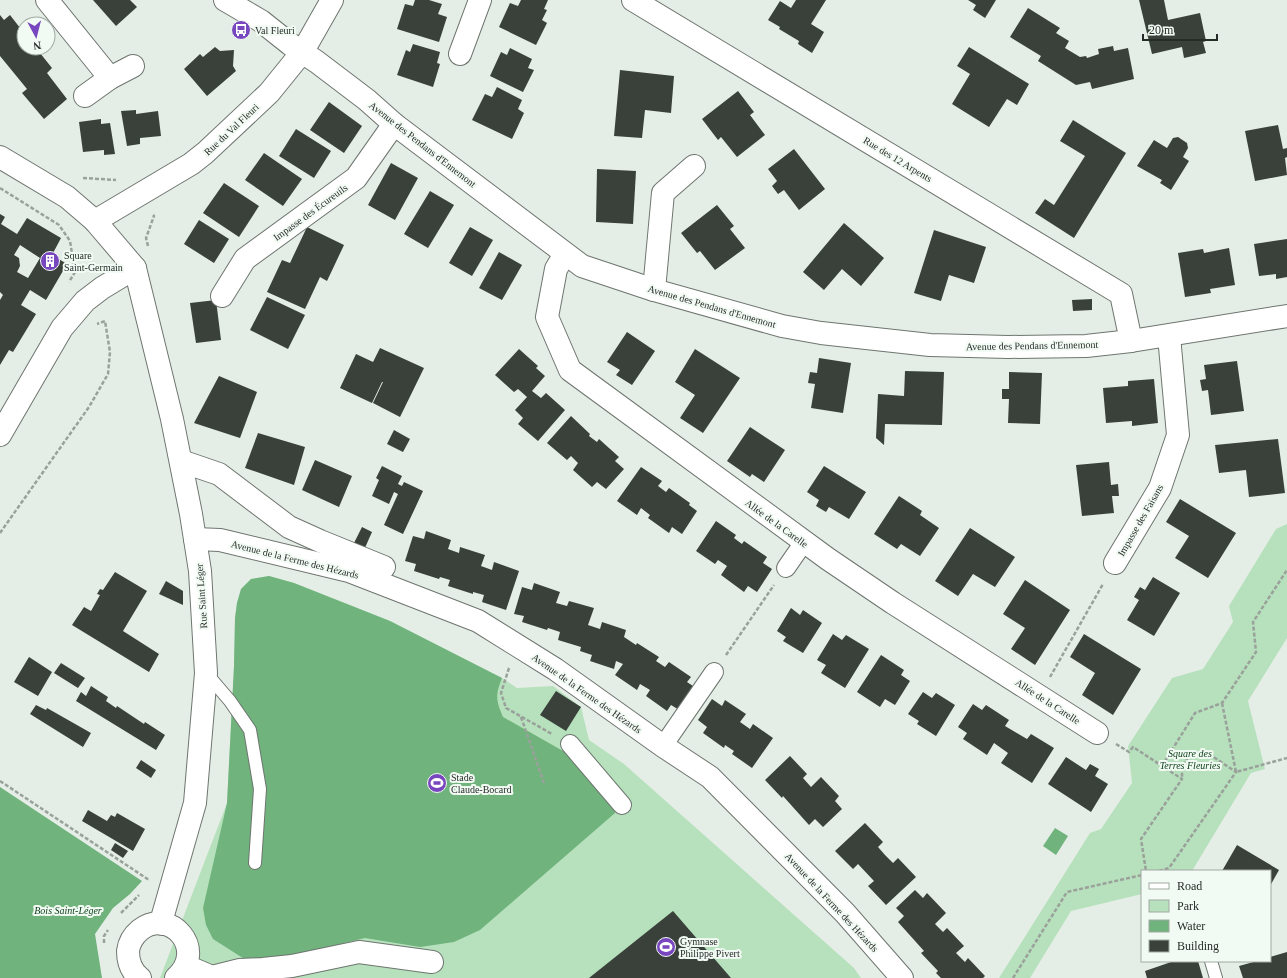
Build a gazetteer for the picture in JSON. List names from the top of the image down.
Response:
{
  "streets": {
    "street": [
      "Rue du Val Fleuri",
      "Avenue des Pendans d'Ennemont",
      "Rue des 12 Arpents",
      "Impasse des Écureuils",
      "Impasse des Faisans",
      "Allée de la Carelle",
      "Avenue de la Ferme des Hézards",
      "Rue Saint Léger"
    ]
  },
  "crossings": [
    ["Rue du Val Fleuri", "Avenue des Pendans d'Ennemont"],
    ["Avenue des Pendans d'Ennemont", "Rue des 12 Arpents"],
    ["Avenue des Pendans d'Ennemont", "Impasse des Écureuils"],
    ["Avenue des Pendans d'Ennemont", "Impasse des Faisans"],
    ["Avenue des Pendans d'Ennemont", "Allée de la Carelle"],
    ["Avenue de la Ferme des Hézards", "Rue Saint Léger"]
  ],
  "parks": ["Square des Terres Fleuries", "Bois Saint-Léger"],
  "places": {
    "bus stop": ["Val Fleuri"],
    "building": ["Square Saint-Germain"],
    "sports": ["Stade Claude-Bocard", "Gymnase Philippe Pivert"]
  },
  "legend": [
    "Road",
    "Park",
    "Water",
    "Building"
  ],
  "scale_bar": "20 m",
  "north": "bottom"
}
